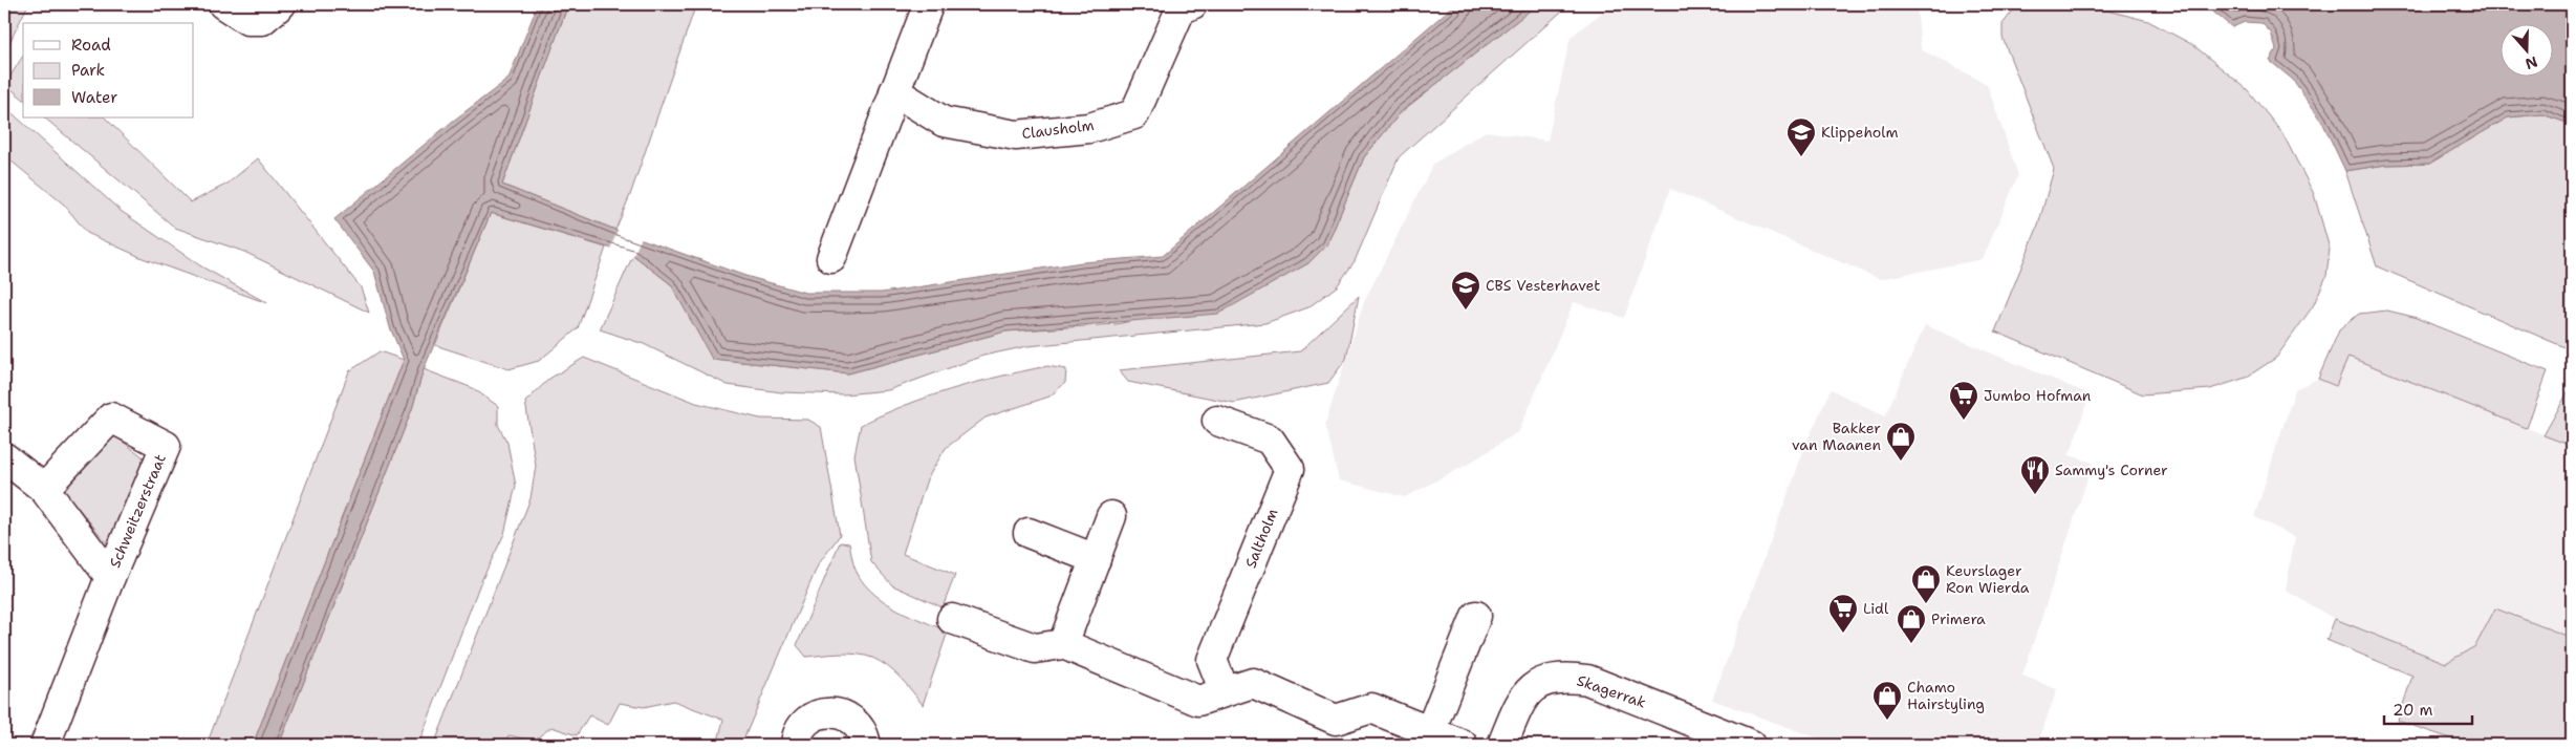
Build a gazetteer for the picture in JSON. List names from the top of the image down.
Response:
{
  "streets": {
    "street": [
      "Clausholm",
      "Schweitzerstraat",
      "Saltholm",
      "Skagerrak"
    ]
  },
  "places": {
    "school or university": ["Klippeholm", "CBS Vesterhavet"],
    "supermarket": ["Jumbo Hofman", "Lidl"],
    "shop": [
      "Bakker van Maanen",
      "Keurslager Ron Wierda",
      "Primera",
      "Chamo Hairstyling"
    ],
    "restaurant": ["Sammy's Corner"]
  },
  "legend": ["Road", "Park", "Water"],
  "scale_bar": "20 m",
  "north": "bottom"
}
